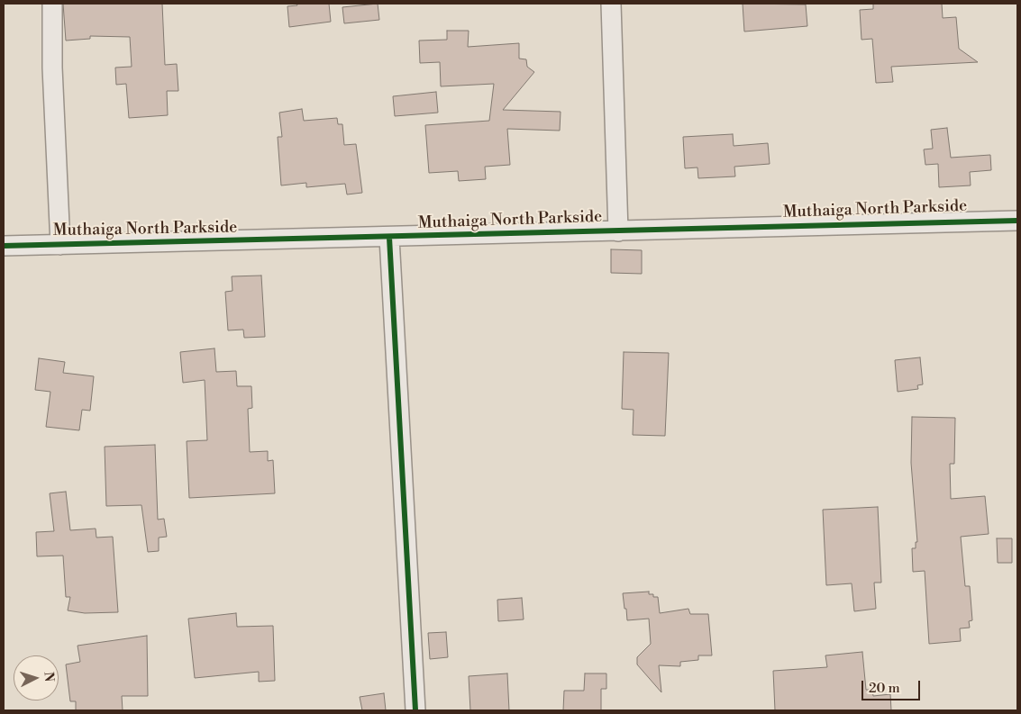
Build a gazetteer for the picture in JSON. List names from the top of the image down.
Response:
{
  "streets": {
    "street": ["Muthaiga North Parkside"]
  },
  "scale_bar": "20 m",
  "north": "right"
}
